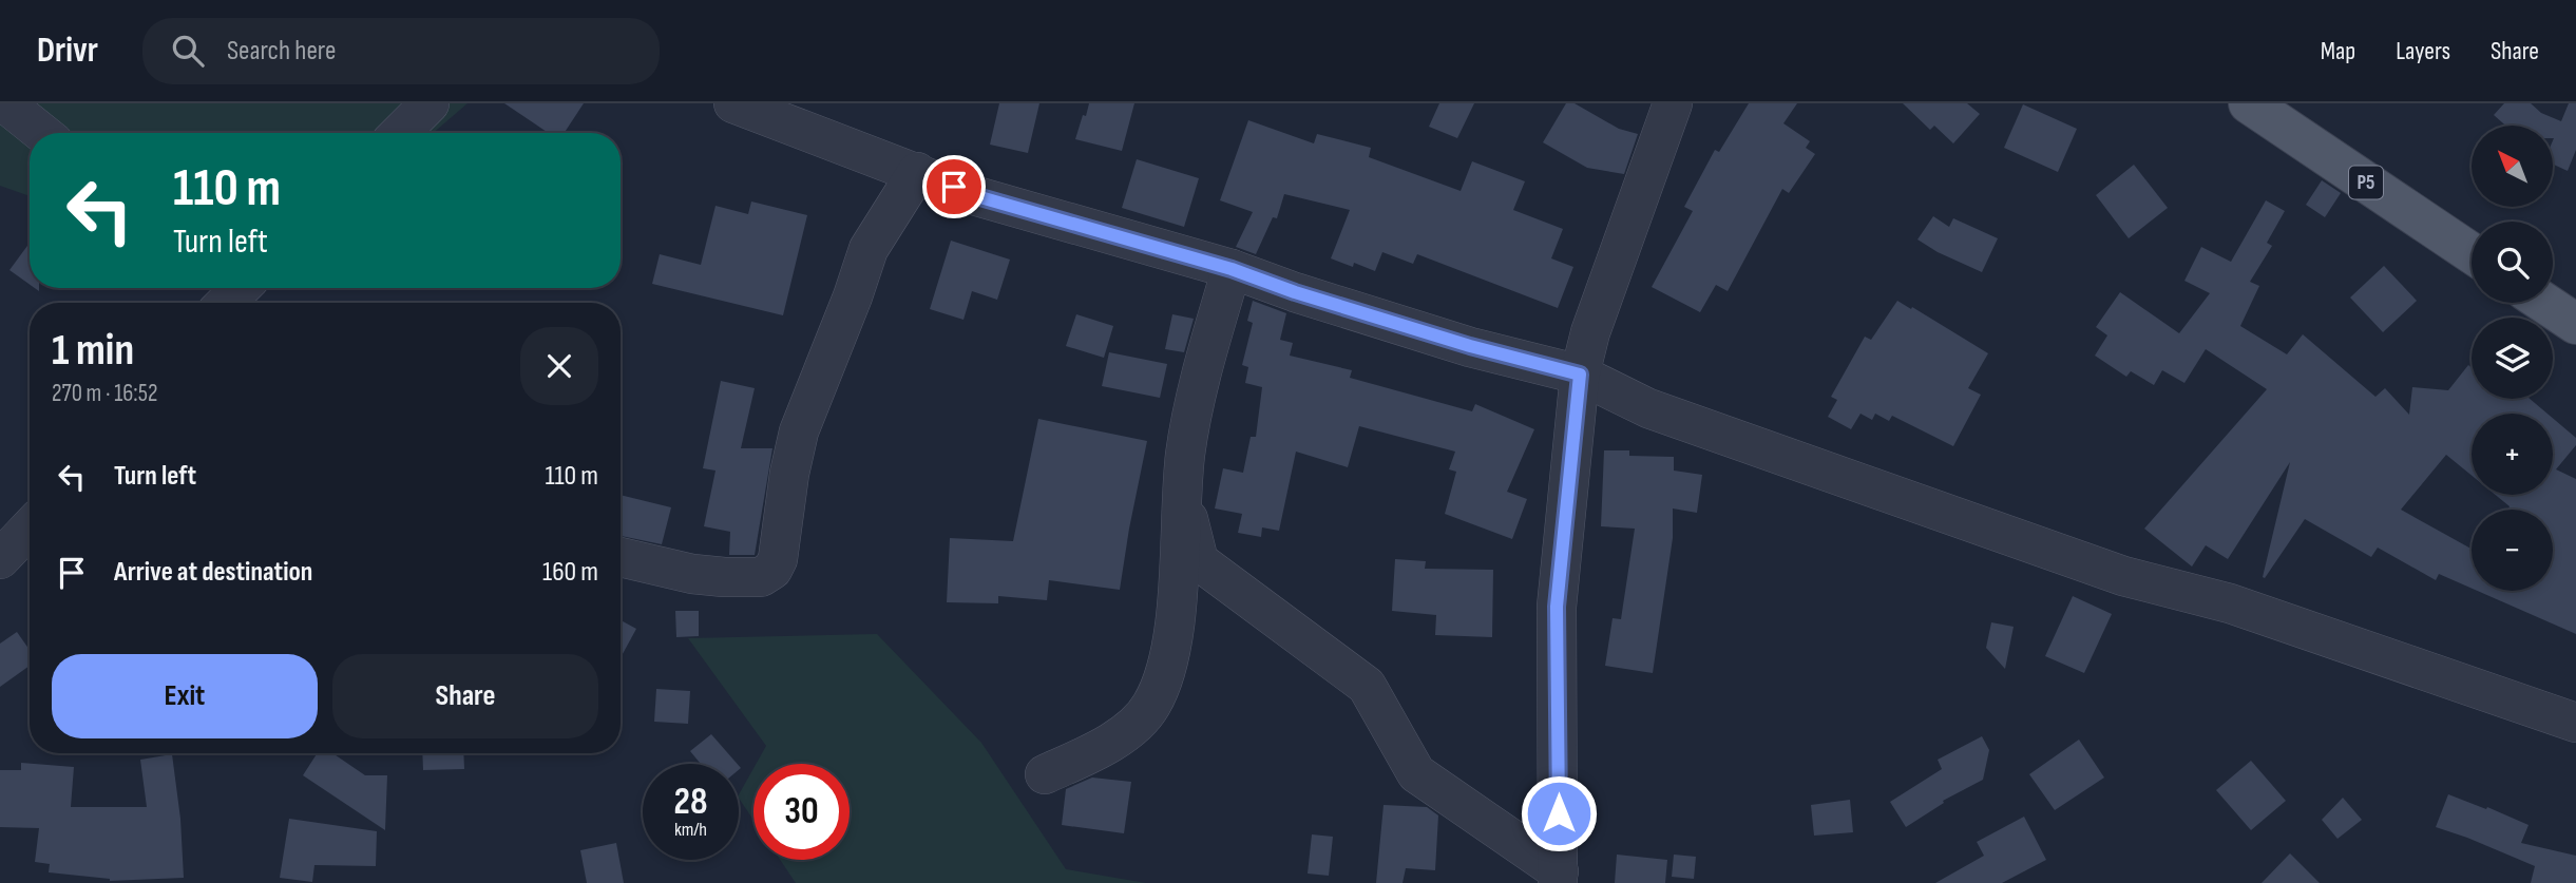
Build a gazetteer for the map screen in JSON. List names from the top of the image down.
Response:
{
  "streets": {
    "main road": ["P5"]
  },
  "north": "top left",
  "page": {
    "header": "Drivr",
    "search": "Search here",
    "nav": ["Map", "Layers", "Share"],
    "map_buttons": ["+", "−"],
    "turn": ["110 m", "Turn left"],
    "heading": ["1 min", "270 m · 16:52"],
    "list": [
      {
        "name": "Turn left",
        "value": "110 m"
      },
      {
        "name": "Arrive at destination",
        "value": "160 m"
      }
    ],
    "buttons": ["Exit", "Share"],
    "speed": "28 km/h",
    "limit": "30"
  }
}
